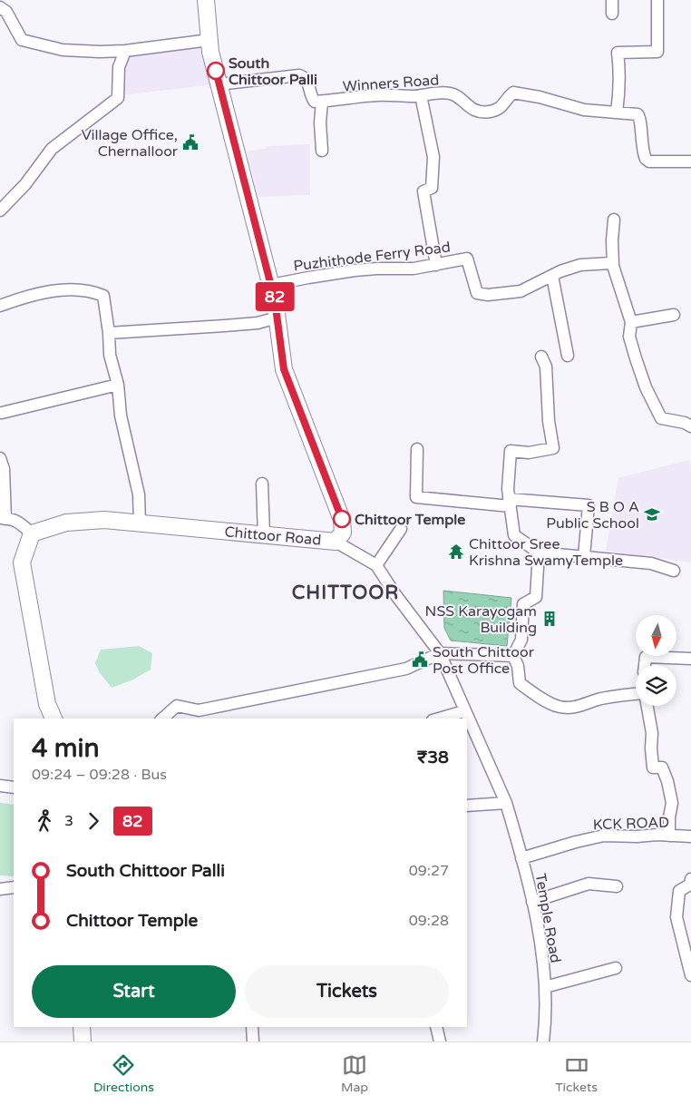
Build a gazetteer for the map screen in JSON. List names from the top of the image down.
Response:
{
  "streets": {
    "main road": ["Chittoor Road"],
    "street": [
      "Winners Road",
      "Puzhithode Ferry Road",
      "KCK ROAD",
      "Temple Road"
    ]
  },
  "crossings": [
    ["Puzhithode Ferry Road", "Chittoor Road"],
    ["KCK ROAD", "Temple Road"]
  ],
  "districts": ["CHITTOOR"],
  "places": {
    "other": ["South Chittoor Palli", "Chittoor Temple"],
    "public building": ["Village Office, Chernalloor", "South Chittoor Post Office"],
    "school or university": ["S B O A Public School"],
    "temple": ["Chittoor Sree Krishna SwamyTemple"],
    "building": ["NSS Karayogam Building"]
  },
  "lines": ["bus line 82"],
  "north": "bottom",
  "page": {
    "on_map": "82",
    "heading": ["4 min", "09:24 – 09:28 · Bus", "₹38"],
    "legs": ["3", "82"],
    "list": [
      {
        "name": "South Chittoor Palli",
        "value": "09:27"
      },
      {
        "name": "Chittoor Temple",
        "value": "09:28"
      }
    ],
    "buttons": ["Start", "Tickets"],
    "tabs": ["Directions", "Map", "Tickets"]
  }
}
